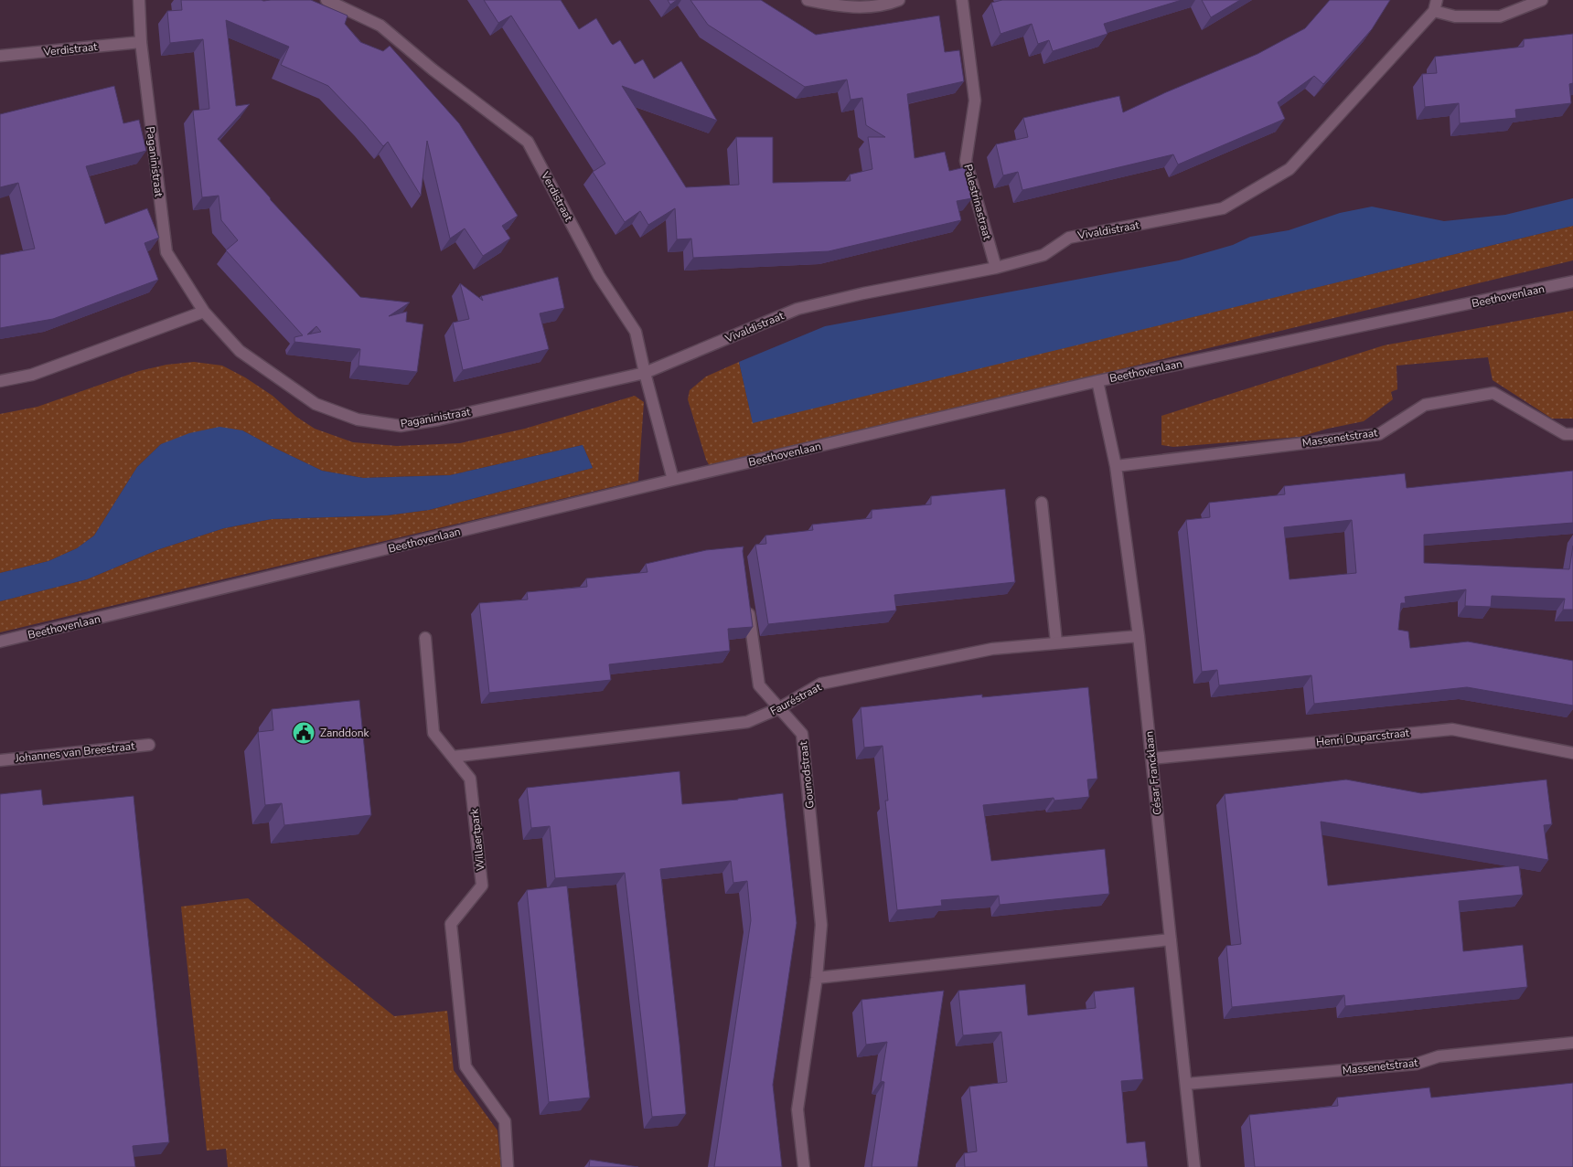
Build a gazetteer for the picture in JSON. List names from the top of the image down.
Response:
{
  "streets": {
    "street": [
      "Verdistraat",
      "Paganinistraat",
      "Palestrinastraat",
      "Vivaldistraat",
      "Beethovenlaan",
      "Massenetstraat",
      "Fauréstraat",
      "Henri Duparcstraat",
      "Johannes van Breestraat",
      "César Francklaan",
      "Gounodstraat",
      "Willaertpark"
    ]
  },
  "crossings": [
    ["Verdistraat", "Paganinistraat"],
    ["Verdistraat", "Vivaldistraat"],
    ["Verdistraat", "Beethovenlaan"],
    ["Paganinistraat", "Vivaldistraat"],
    ["Palestrinastraat", "Vivaldistraat"],
    ["Beethovenlaan", "César Francklaan"],
    ["Massenetstraat", "César Francklaan"],
    ["Fauréstraat", "César Francklaan"],
    ["Fauréstraat", "Gounodstraat"],
    ["Fauréstraat", "Willaertpark"],
    ["Henri Duparcstraat", "César Francklaan"]
  ],
  "places": {
    "public building": ["Zanddonk"]
  }
}
